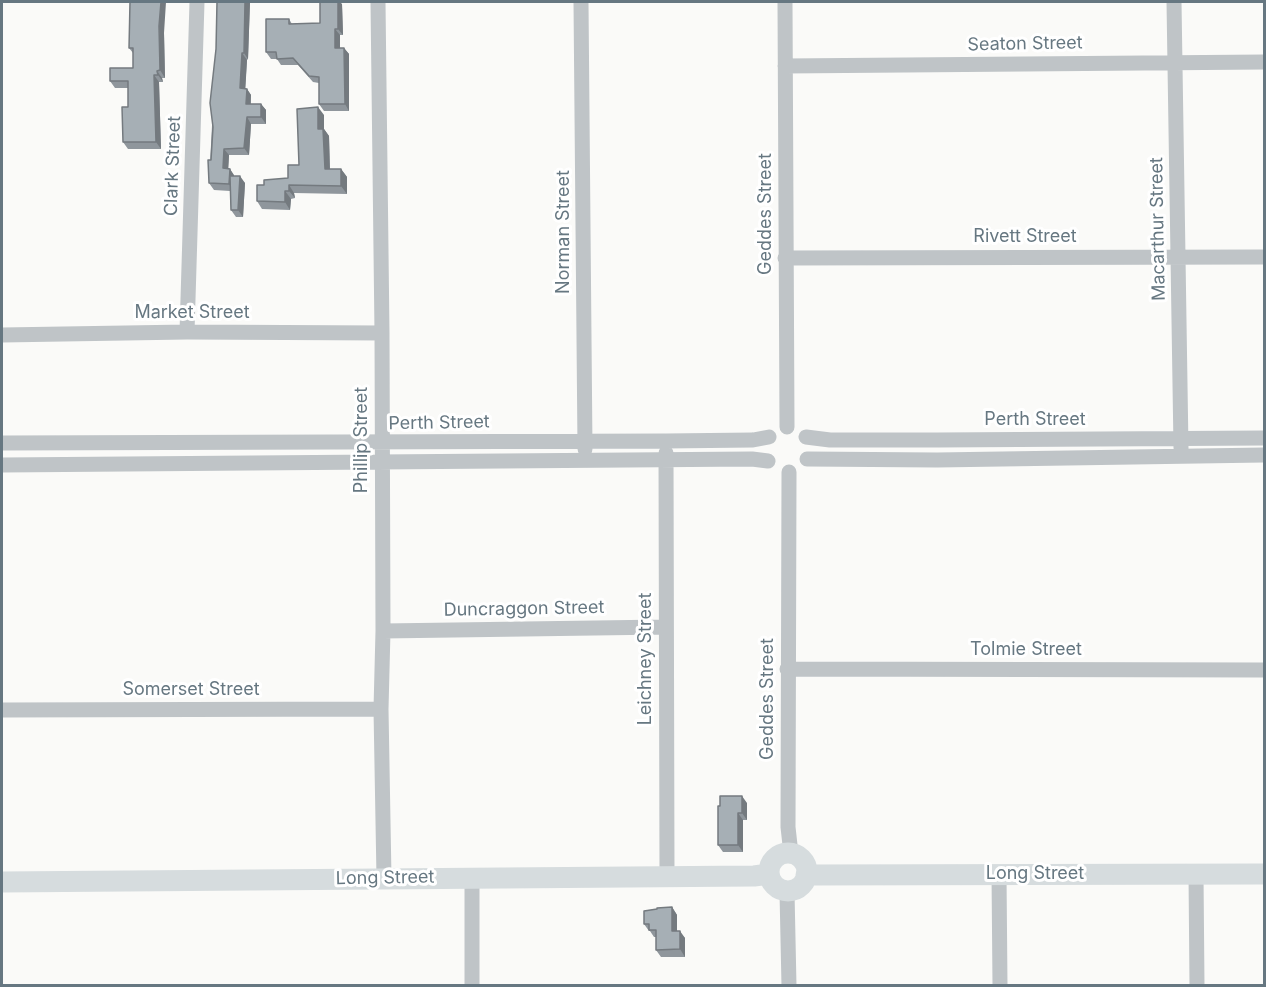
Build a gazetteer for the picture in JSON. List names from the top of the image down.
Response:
{
  "streets": {
    "street": [
      "Seaton Street",
      "Clark Street",
      "Geddes Street",
      "Macarthur Street",
      "Norman Street",
      "Rivett Street",
      "Market Street",
      "Perth Street",
      "Phillip Street",
      "Duncraggon Street",
      "Tolmie Street",
      "Leichney Street",
      "Somerset Street",
      "Long Street"
    ]
  },
  "crossings": [
    ["Seaton Street", "Geddes Street"],
    ["Seaton Street", "Macarthur Street"],
    ["Clark Street", "Market Street"],
    ["Geddes Street", "Rivett Street"],
    ["Geddes Street", "Perth Street"],
    ["Geddes Street", "Tolmie Street"],
    ["Geddes Street", "Long Street"],
    ["Macarthur Street", "Rivett Street"],
    ["Macarthur Street", "Perth Street"],
    ["Norman Street", "Perth Street"],
    ["Market Street", "Phillip Street"],
    ["Perth Street", "Phillip Street"],
    ["Perth Street", "Leichney Street"],
    ["Phillip Street", "Duncraggon Street"],
    ["Phillip Street", "Somerset Street"],
    ["Phillip Street", "Long Street"],
    ["Duncraggon Street", "Leichney Street"],
    ["Leichney Street", "Long Street"]
  ]
}
